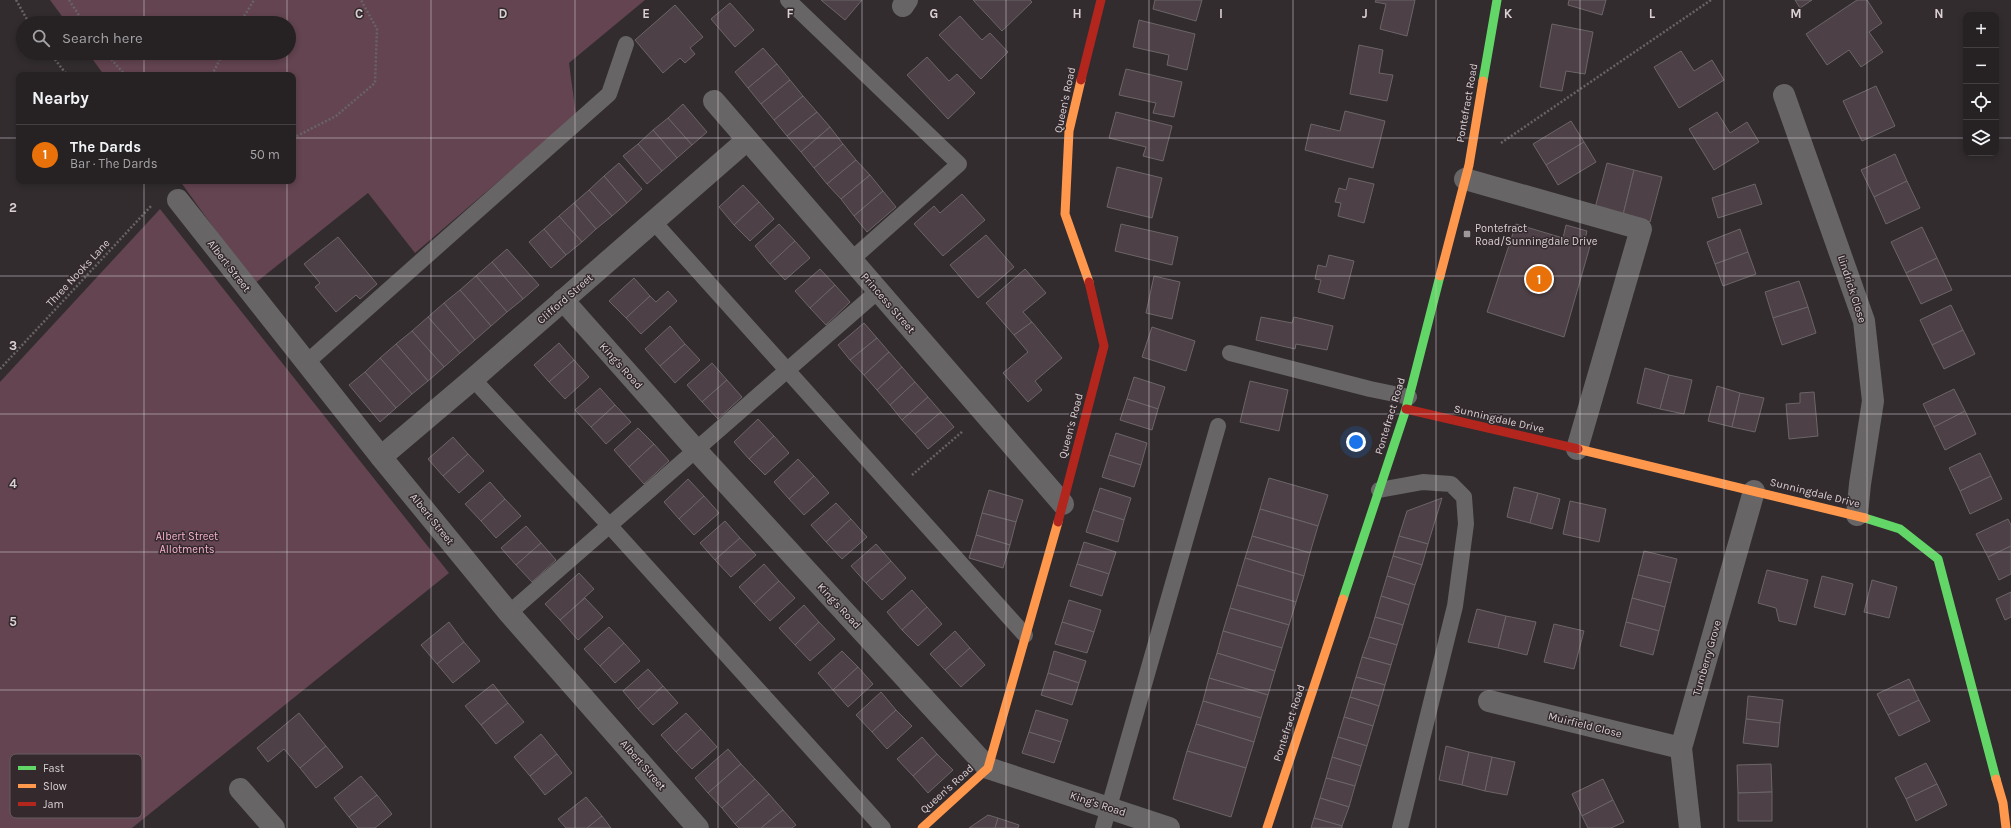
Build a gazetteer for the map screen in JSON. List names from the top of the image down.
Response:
{
  "streets": {
    "street": [
      "Queen's Road",
      "Pontefract Road",
      "Albert Street",
      "Lindrick Close",
      "Clifford Street",
      "Princess Street",
      "King's Road",
      "Sunningdale Drive",
      "Turnberry Grove",
      "Muirfield Close"
    ],
    "path": ["Three Nooks Lane"]
  },
  "crossings": [
    ["Queen's Road", "Princess Street"],
    ["Queen's Road", "King's Road"],
    ["Pontefract Road", "Sunningdale Drive"],
    ["Albert Street", "Three Nooks Lane"],
    ["Albert Street", "Clifford Street"],
    ["Lindrick Close", "Sunningdale Drive"],
    ["Clifford Street", "Princess Street"],
    ["Clifford Street", "King's Road"],
    ["Sunningdale Drive", "Turnberry Grove"],
    ["Turnberry Grove", "Muirfield Close"]
  ],
  "parks": ["Albert Street Allotments"],
  "places": {
    "transit": ["Pontefract Road/Sunningdale Drive"]
  },
  "legend": ["Fast", "Slow", "Jam"],
  "page": {
    "map_buttons": ["+", "−"],
    "search": "Search here",
    "heading": "Nearby",
    "list": [
      {
        "mark": "1",
        "name": "The Dards",
        "note": "Bar · The Dards",
        "value": "50 m"
      }
    ],
    "pins": "1"
  },
  "grid": {
    "columns": [
      "C",
      "D",
      "E",
      "F",
      "G",
      "H",
      "I",
      "J",
      "K",
      "L",
      "M",
      "N"
    ],
    "rows": [
      "2",
      "3",
      "4",
      "5"
    ]
  }
}
